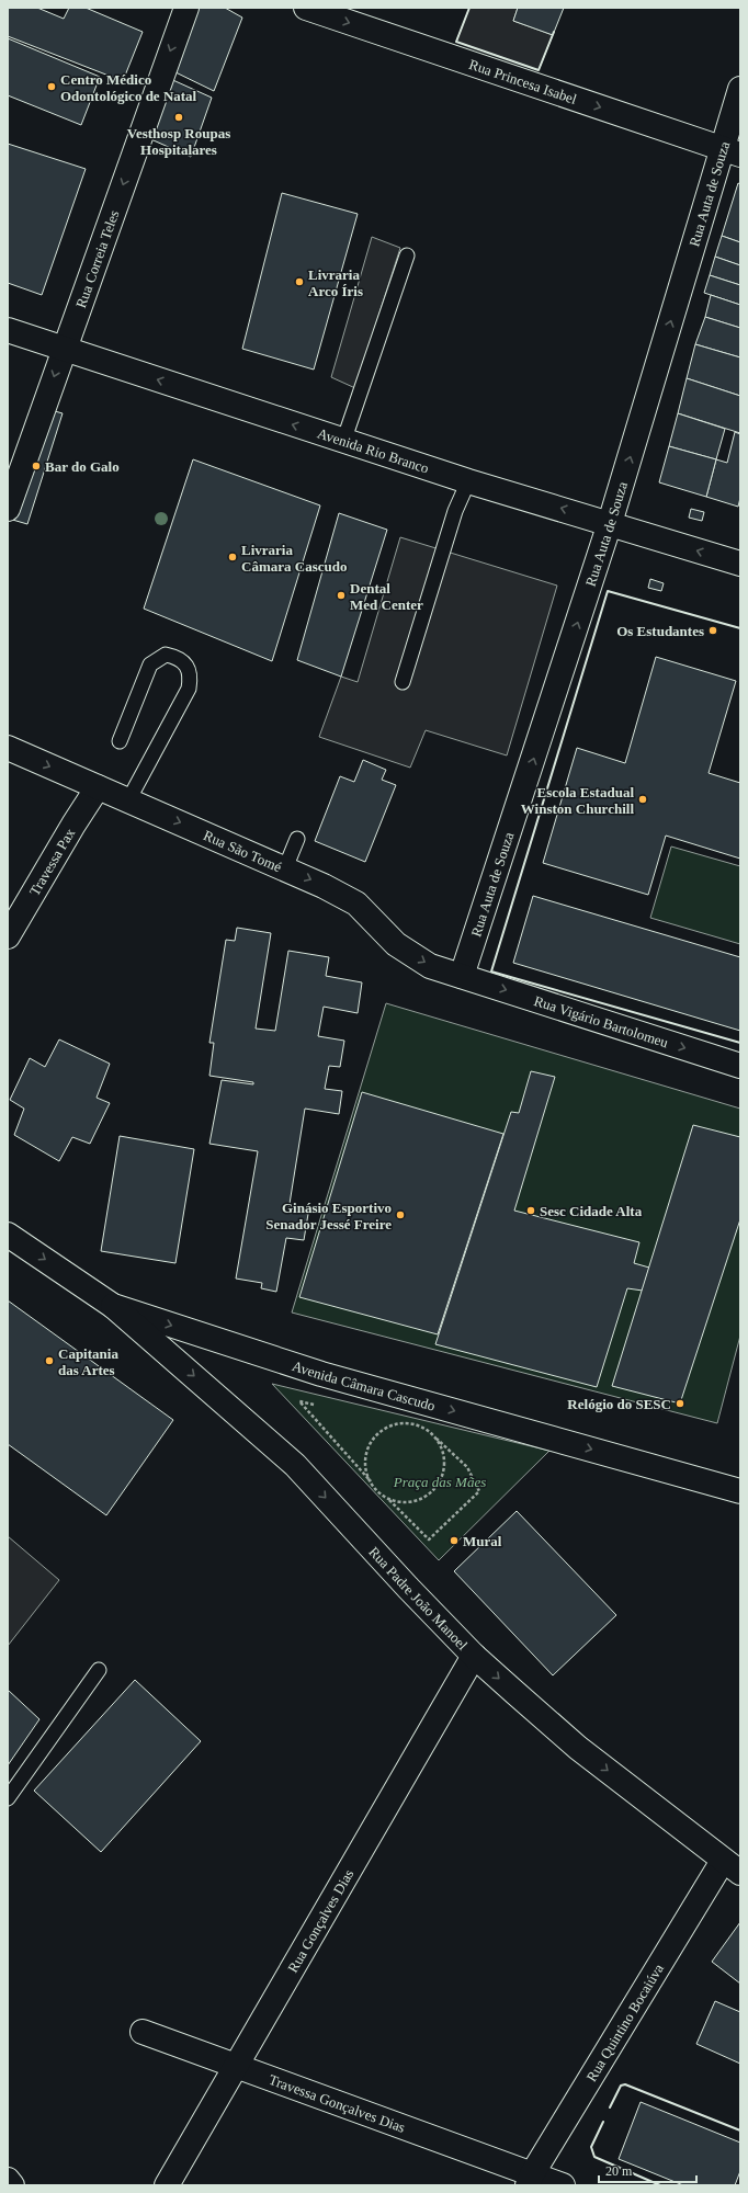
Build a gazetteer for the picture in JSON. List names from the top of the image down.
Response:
{
  "streets": {
    "street": [
      "Rua Princesa Isabel",
      "Rua Auta de Souza",
      "Rua Correia Teles",
      "Avenida Rio Branco",
      "Rua São Tomé",
      "Travessa Pax",
      "Rua Vigário Bartolomeu",
      "Avenida Câmara Cascudo",
      "Rua Padre João Manoel",
      "Rua Gonçalves Dias",
      "Rua Quintino Bocaiúva",
      "Travessa Gonçalves Dias"
    ]
  },
  "crossings": [
    ["Rua Princesa Isabel", "Rua Auta de Souza"],
    ["Rua Auta de Souza", "Avenida Rio Branco"],
    ["Rua Auta de Souza", "Rua São Tomé"],
    ["Rua Auta de Souza", "Rua Vigário Bartolomeu"],
    ["Rua Correia Teles", "Avenida Rio Branco"],
    ["Rua São Tomé", "Travessa Pax"],
    ["Rua São Tomé", "Rua Vigário Bartolomeu"],
    ["Avenida Câmara Cascudo", "Rua Padre João Manoel"],
    ["Rua Padre João Manoel", "Rua Gonçalves Dias"],
    ["Rua Padre João Manoel", "Rua Quintino Bocaiúva"],
    ["Rua Gonçalves Dias", "Travessa Gonçalves Dias"],
    ["Rua Quintino Bocaiúva", "Travessa Gonçalves Dias"]
  ],
  "one_way": [
    "Rua Princesa Isabel",
    "Rua Auta de Souza",
    "Rua Correia Teles",
    "Avenida Rio Branco",
    "Rua São Tomé",
    "Rua Vigário Bartolomeu",
    "Avenida Câmara Cascudo",
    "Rua Padre João Manoel"
  ],
  "parks": ["Praça das Mães"],
  "places": [
    "Centro Médico Odontológico de Natal",
    "Vesthosp Roupas Hospitalares",
    "Livraria Arco Íris",
    "Bar do Galo",
    "Livraria Câmara Cascudo",
    "Dental Med Center",
    "Os Estudantes",
    "Escola Estadual Winston Churchill",
    "Sesc Cidade Alta",
    "Ginásio Esportivo Senador Jessé Freire",
    "Capitania das Artes",
    "Relógio do SESC",
    "Mural"
  ],
  "scale_bar": "20 m"
}
